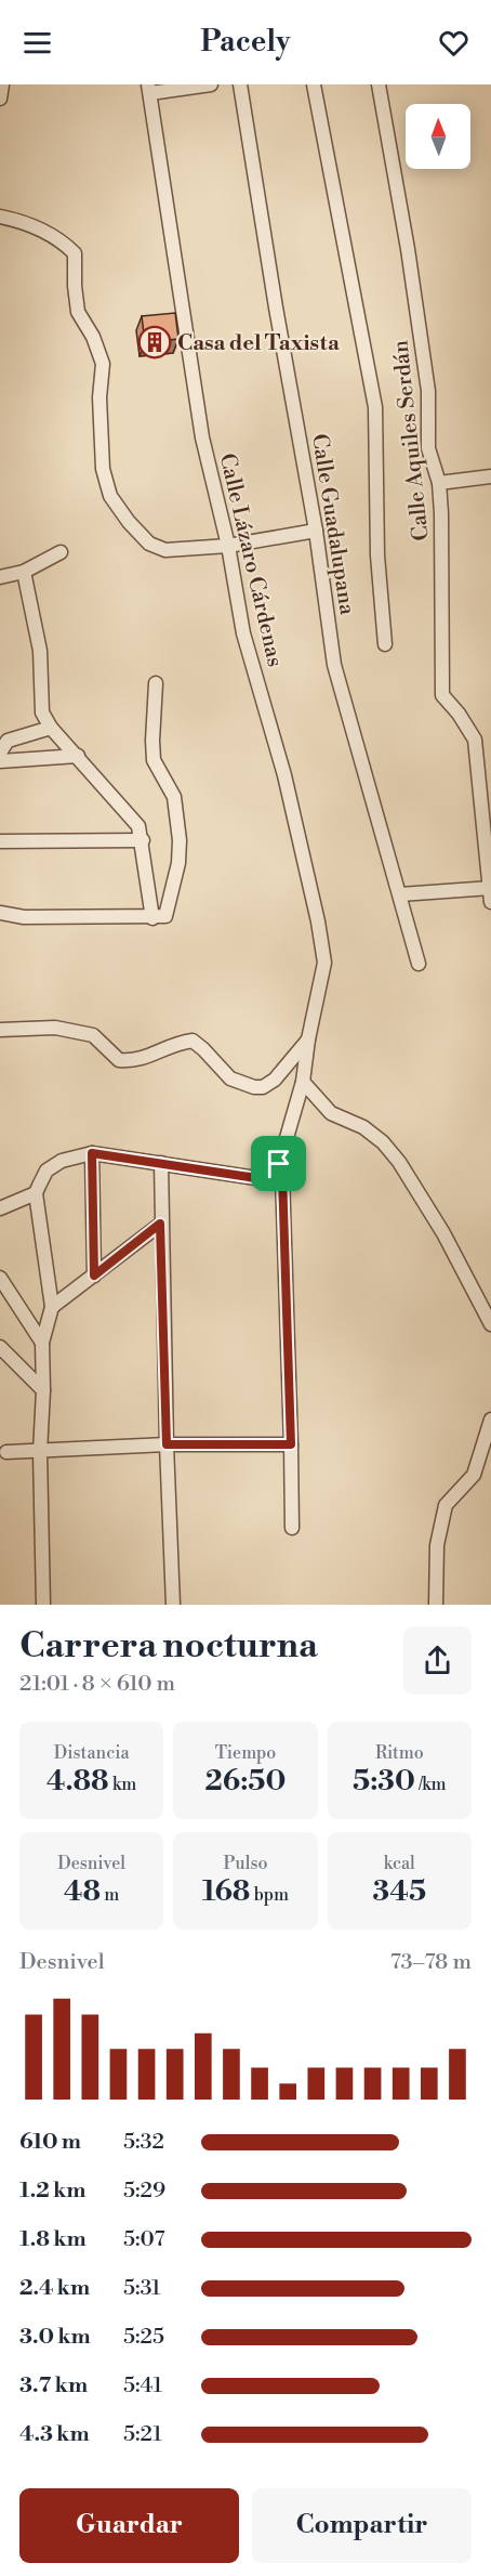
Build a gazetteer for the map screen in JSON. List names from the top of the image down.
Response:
{
  "streets": {
    "street": ["Calle Aquiles Serdán", "Calle Guadalupana", "Calle Lázaro Cárdenas"]
  },
  "places": {
    "building": ["Casa del Taxista"]
  },
  "north": "top",
  "page": {
    "header": "Pacely",
    "heading": ["Carrera nocturna", "21:01 · 8 × 610 m"],
    "stats": [
      ["Distancia", "4.88 km"],
      ["Tiempo", "26:50"],
      ["Ritmo", "5:30 /km"],
      ["Desnivel", "48 m"],
      ["Pulso", "168 bpm"],
      ["kcal", "345"]
    ],
    "chart": ["Desnivel", "73–78 m"],
    "list": [
      {
        "name": "610 m",
        "note": "5:32"
      },
      {
        "name": "1.2 km",
        "note": "5:29"
      },
      {
        "name": "1.8 km",
        "note": "5:07"
      },
      {
        "name": "2.4 km",
        "note": "5:31"
      },
      {
        "name": "3.0 km",
        "note": "5:25"
      },
      {
        "name": "3.7 km",
        "note": "5:41"
      },
      {
        "name": "4.3 km",
        "note": "5:21"
      }
    ],
    "buttons": ["Guardar", "Compartir"]
  }
}
